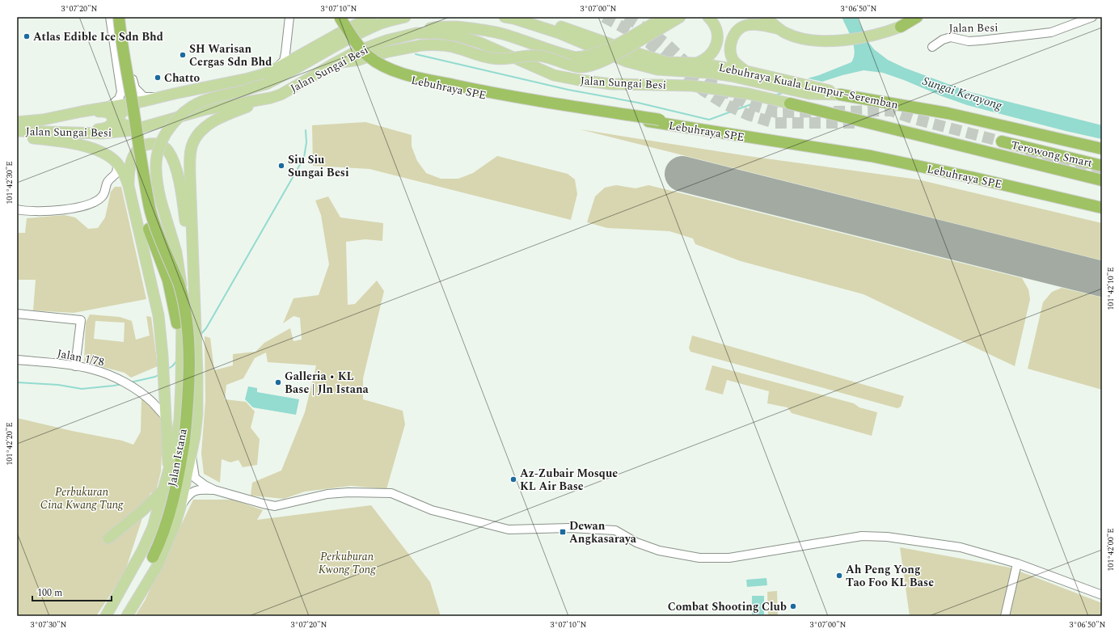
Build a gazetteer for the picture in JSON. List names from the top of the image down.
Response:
{
  "streets": {
    "highway": ["Lebuhraya Kuala Lumpur–Seremban", "Lebuhraya SPE", "Terowong Smart"],
    "main road": ["Jalan Sungai Besi", "Jalan Istana"],
    "street": ["Jalan Besi", "Jalan 1/78"]
  },
  "crossings": [
    ["Jalan Sungai Besi", "Lebuhraya Kuala Lumpur–Seremban"]
  ],
  "water": ["Sungai Kerayong"],
  "parks": ["Perbukuran Cina Kwang Tung", "Perkuburan Kwong Tong"],
  "places": {
    "other": [
      "Atlas Edible Ice Sdn Bhd",
      "SH Warisan Cergas Sdn Bhd",
      "Chatto",
      "Siu Siu Sungai Besi",
      "Galleria • KL Base | Jln Istana",
      "Az-Zubair Mosque KL Air Base",
      "Ah Peng Yong Tao Foo KL Base",
      "Combat Shooting Club"
    ],
    "transit": ["Dewan Angkasaraya"]
  },
  "scale_bar": "100 m",
  "coordinates": [
    "3°07'20\"N",
    "3°07'10\"N",
    "3°07'00\"N",
    "3°06'50\"N",
    "101°42'30\"E",
    "101°42'10\"E",
    "101°42'20\"E",
    "101°42'00\"E",
    "3°07'30\"N"
  ]
}
